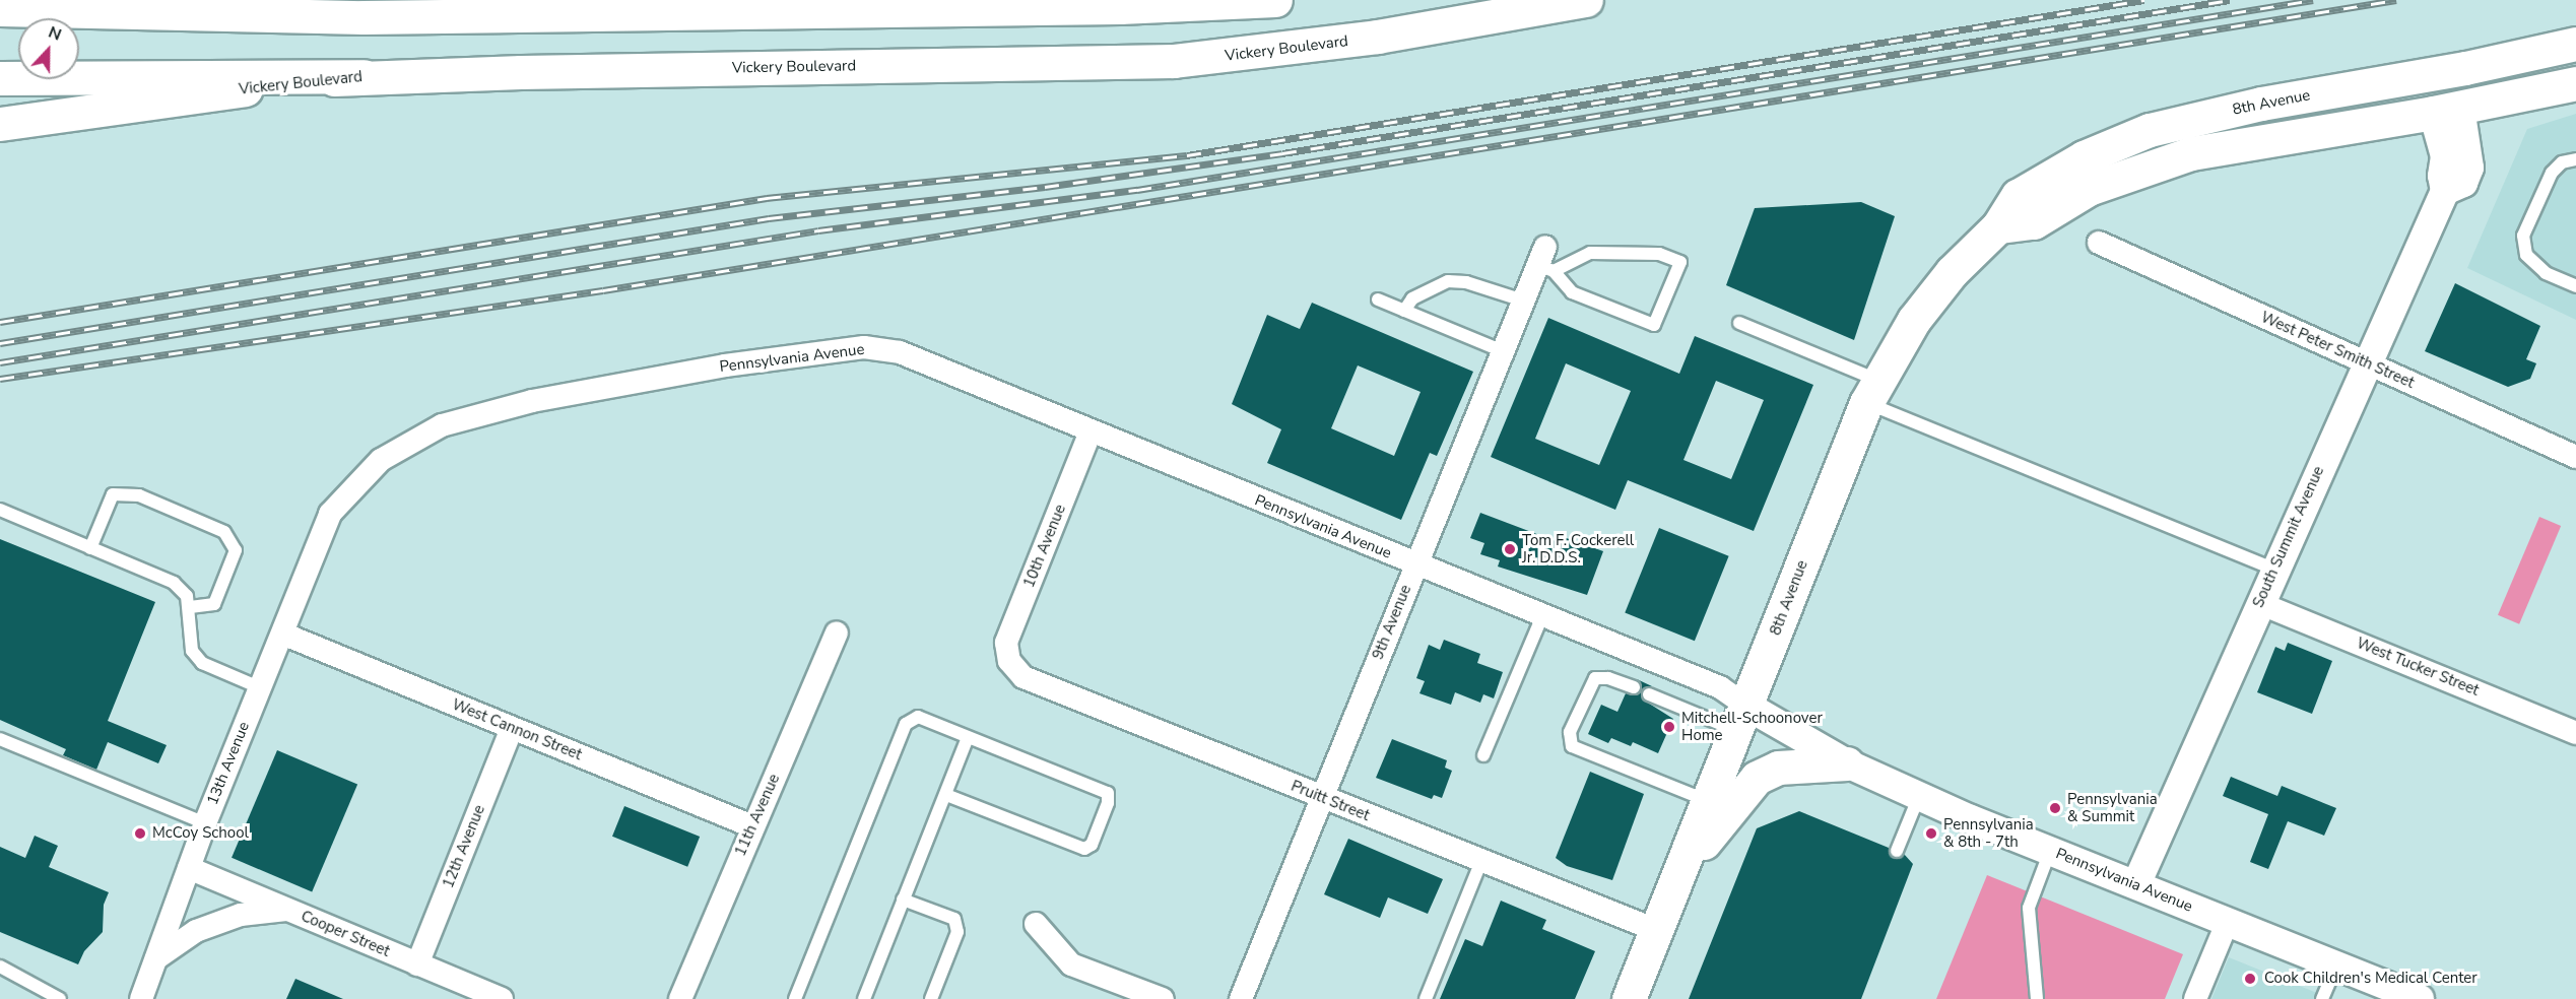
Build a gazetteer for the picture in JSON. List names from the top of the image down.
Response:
{
  "streets": {
    "main road": ["Vickery Boulevard", "8th Avenue"],
    "street": [
      "West Peter Smith Street",
      "Pennsylvania Avenue",
      "South Summit Avenue",
      "10th Avenue",
      "9th Avenue",
      "West Tucker Street",
      "West Cannon Street",
      "13th Avenue",
      "Pruitt Street",
      "11th Avenue",
      "12th Avenue",
      "Cooper Street"
    ]
  },
  "crossings": [
    ["8th Avenue", "Pennsylvania Avenue"],
    ["8th Avenue", "Pruitt Street"],
    ["West Peter Smith Street", "South Summit Avenue"],
    ["Pennsylvania Avenue", "South Summit Avenue"],
    ["Pennsylvania Avenue", "10th Avenue"],
    ["Pennsylvania Avenue", "9th Avenue"],
    ["Pennsylvania Avenue", "West Cannon Street"],
    ["Pennsylvania Avenue", "13th Avenue"],
    ["South Summit Avenue", "West Tucker Street"],
    ["10th Avenue", "Pruitt Street"],
    ["9th Avenue", "Pruitt Street"],
    ["West Cannon Street", "13th Avenue"],
    ["West Cannon Street", "11th Avenue"],
    ["West Cannon Street", "12th Avenue"],
    ["13th Avenue", "Cooper Street"],
    ["12th Avenue", "Cooper Street"]
  ],
  "places": [
    "Tom F. Cockerell Jr. D.D.S.",
    "Mitchell-Schoonover Home",
    "Pennsylvania & Summit",
    "McCoy School",
    "Pennsylvania & 8th - 7th",
    "Cook Children's Medical Center"
  ],
  "north": "top"
}
